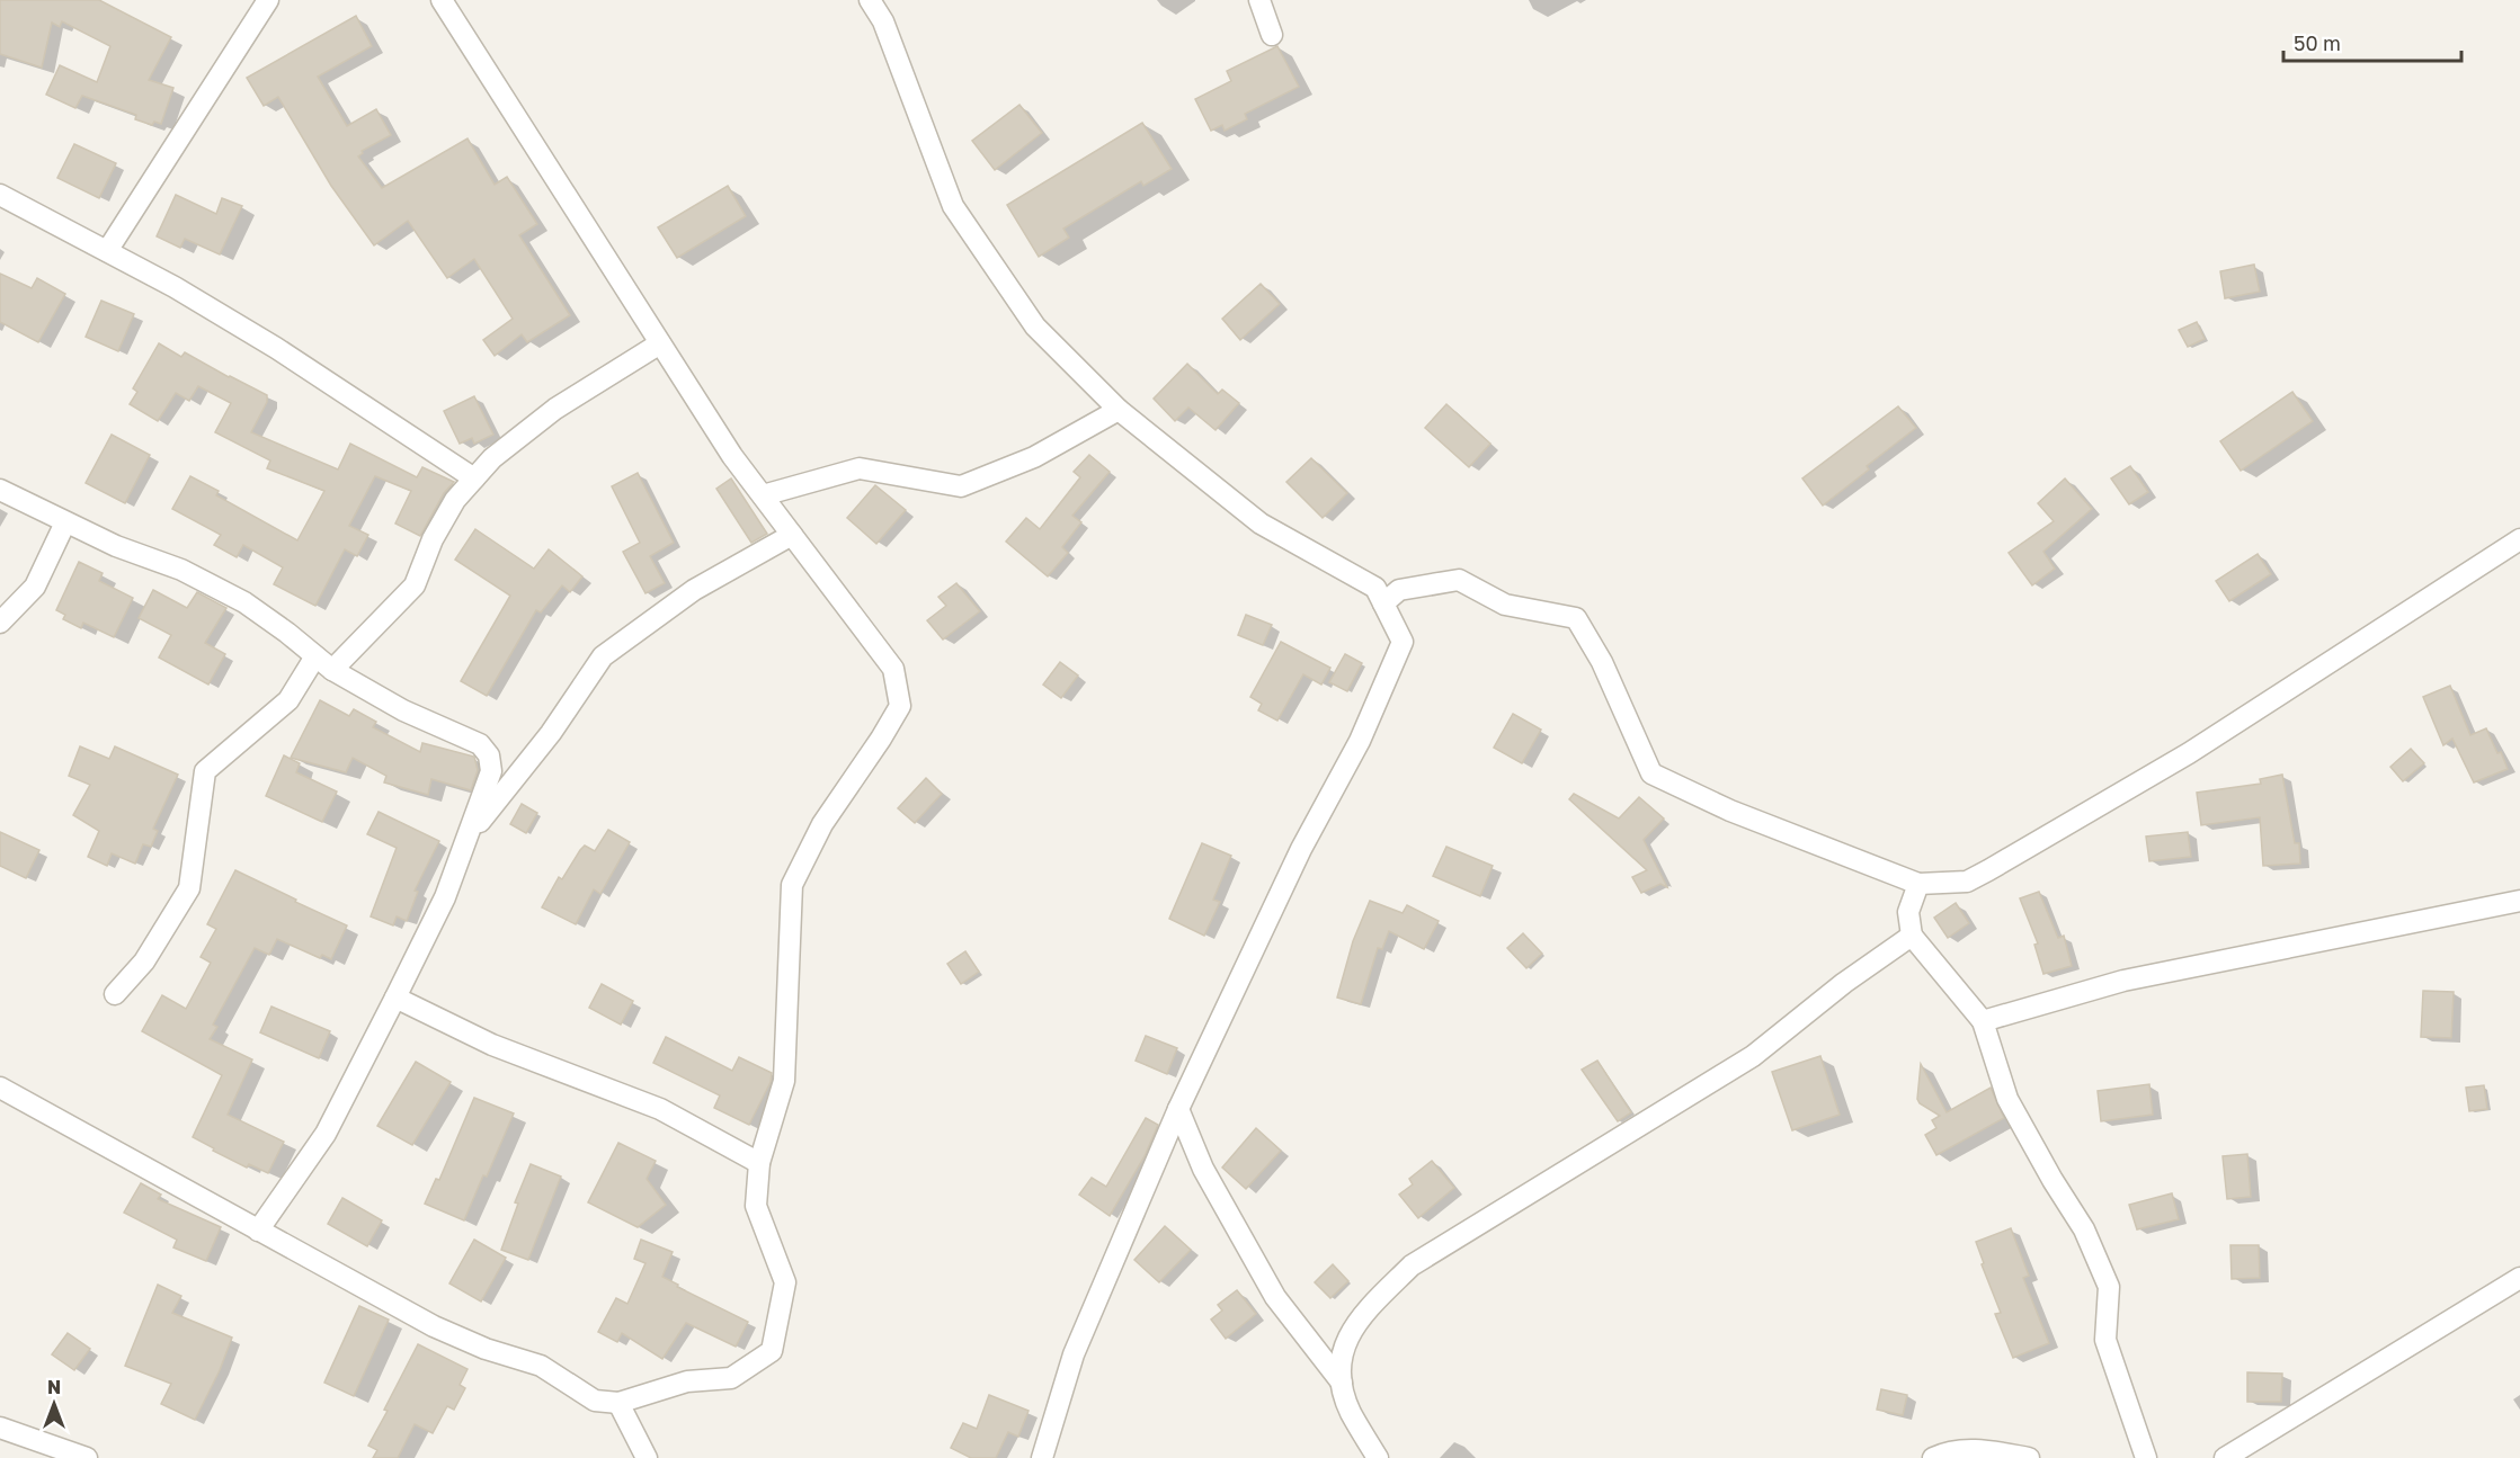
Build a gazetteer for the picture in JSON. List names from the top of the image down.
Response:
{
  "scale_bar": "50 m",
  "north": "top"
}
